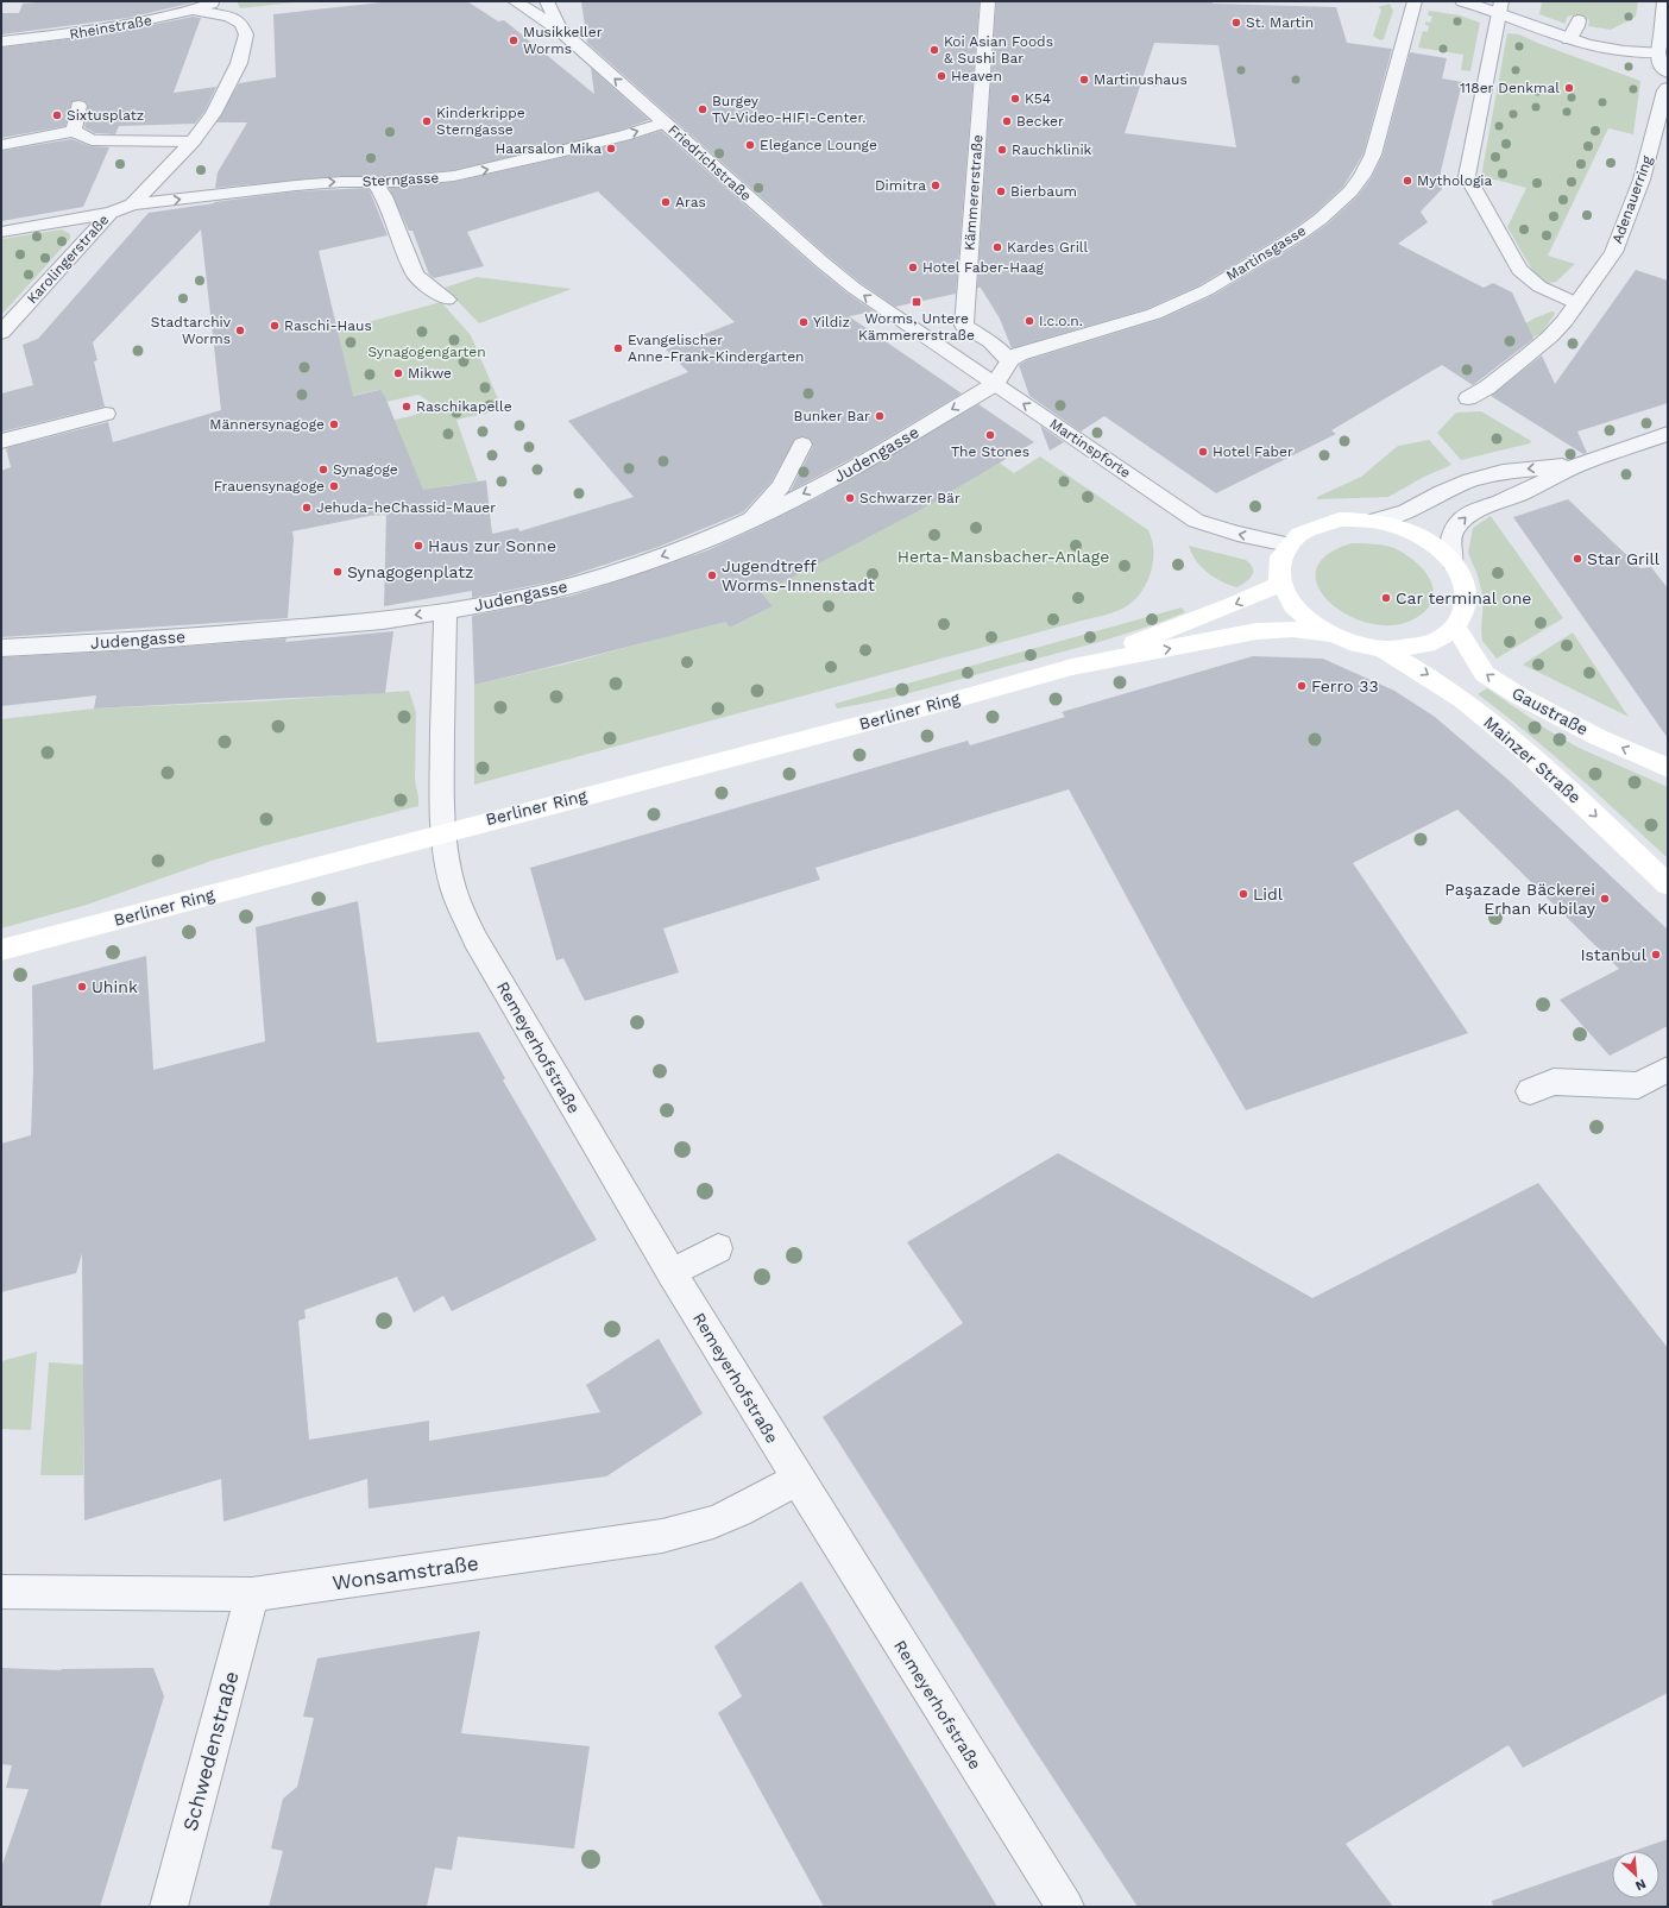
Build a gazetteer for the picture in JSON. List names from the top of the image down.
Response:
{
  "streets": {
    "main road": ["Berliner Ring", "Gaustraße", "Mainzer Straße"],
    "street": [
      "Rheinstraße",
      "Friedrichstraße",
      "Sterngasse",
      "Kämmererstraße",
      "Adenauerring",
      "Martinsgasse",
      "Karolingerstraße",
      "Martinspforte",
      "Judengasse",
      "Remeyerhofstraße",
      "Wonsamstraße",
      "Schwedenstraße"
    ]
  },
  "crossings": [
    ["Rheinstraße", "Karolingerstraße"],
    ["Friedrichstraße", "Sterngasse"],
    ["Friedrichstraße", "Martinspforte"],
    ["Sterngasse", "Karolingerstraße"],
    ["Kämmererstraße", "Martinsgasse"],
    ["Martinspforte", "Judengasse"],
    ["Martinspforte", "Berliner Ring"],
    ["Martinspforte", "Gaustraße"],
    ["Martinspforte", "Mainzer Straße"],
    ["Berliner Ring", "Gaustraße"],
    ["Berliner Ring", "Mainzer Straße"],
    ["Berliner Ring", "Remeyerhofstraße"],
    ["Gaustraße", "Mainzer Straße"],
    ["Remeyerhofstraße", "Wonsamstraße"],
    ["Wonsamstraße", "Schwedenstraße"]
  ],
  "one_way": [
    "Friedrichstraße",
    "Sterngasse",
    "Martinspforte",
    "Judengasse",
    "Gaustraße",
    "Mainzer Straße"
  ],
  "parks": ["Synagogengarten", "Herta-Mansbacher-Anlage"],
  "places": {
    "other": [
      "St. Martin",
      "Musikkeller Worms",
      "Koi Asian Foods & Sushi Bar",
      "Heaven",
      "Martinushaus",
      "118er Denkmal",
      "K54",
      "Burgey TV-Video-HIFI-Center.",
      "Sixtusplatz",
      "Kinderkrippe Sterngasse",
      "Becker",
      "Elegance Lounge",
      "Haarsalon Mika",
      "Rauchklinik",
      "Mythologia",
      "Dimitra",
      "Bierbaum",
      "Aras",
      "Kardes Grill",
      "Hotel Faber-Haag",
      "I.c.o.n.",
      "Yildiz",
      "Raschi-Haus",
      "Stadtarchiv Worms",
      "Evangelischer Anne-Frank-Kindergarten",
      "Mikwe",
      "Raschikapelle",
      "Bunker Bar",
      "Männersynagoge",
      "The Stones",
      "Hotel Faber",
      "Synagoge",
      "Frauensynagoge",
      "Schwarzer Bär",
      "Jehuda-heChassid-Mauer",
      "Haus zur Sonne",
      "Star Grill",
      "Synagogenplatz",
      "Jugendtreff Worms-Innenstadt",
      "Car terminal one",
      "Ferro 33",
      "Lidl",
      "Paşazade Bäckerei Erhan Kubilay",
      "Istanbul",
      "Uhink"
    ],
    "transit": ["Worms, Untere Kämmererstraße"]
  },
  "north": "bottom right"
}
